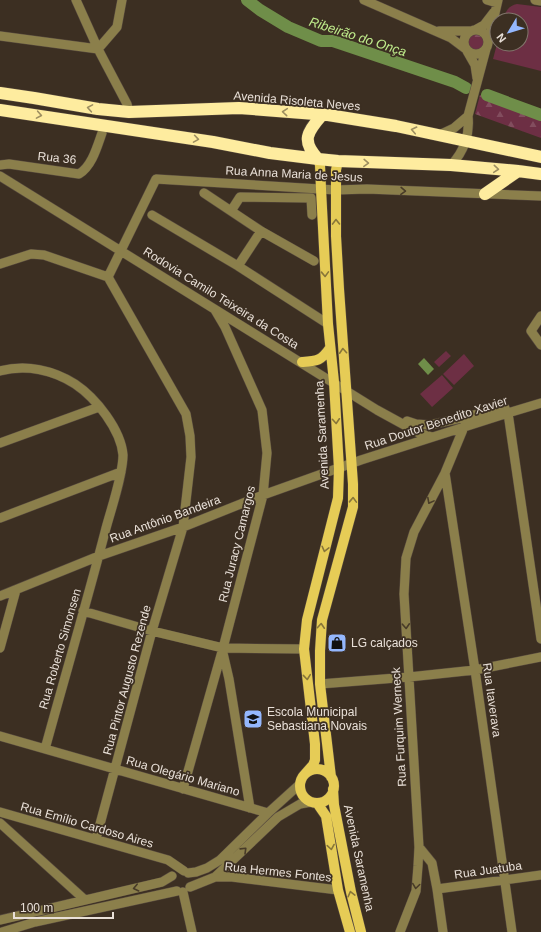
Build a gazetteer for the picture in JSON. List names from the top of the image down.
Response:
{
  "streets": {
    "highway": ["Avenida Risoleta Neves"],
    "main road": ["Avenida Saramenha"],
    "street": [
      "Rua 36",
      "Rua Anna Maria de Jesus",
      "Rodovia Camilo Teixeira da Costa",
      "Rua Doutor Benedito Xavier",
      "Rua Antônio Bandeira",
      "Rua Juracy Camargos",
      "Rua Roberto Simonsen",
      "Rua Pintor Augusto Rezende",
      "Rua Itaverava",
      "Rua Furquim Werneck",
      "Rua Olegário Mariano",
      "Rua Emílio Cardoso Aires",
      "Rua Juatuba",
      "Rua Hermes Fontes"
    ]
  },
  "crossings": [
    ["Rua 36", "Rodovia Camilo Teixeira da Costa"],
    ["Rua Anna Maria de Jesus", "Rodovia Camilo Teixeira da Costa"],
    ["Rua Anna Maria de Jesus", "Avenida Saramenha"],
    ["Rua Anna Maria de Jesus", "Rua Pintor Augusto Rezende"],
    ["Rodovia Camilo Teixeira da Costa", "Rua Doutor Benedito Xavier"],
    ["Rodovia Camilo Teixeira da Costa", "Avenida Saramenha"],
    ["Rodovia Camilo Teixeira da Costa", "Rua Juracy Camargos"],
    ["Rua Doutor Benedito Xavier", "Avenida Saramenha"],
    ["Rua Doutor Benedito Xavier", "Rua Antônio Bandeira"],
    ["Rua Doutor Benedito Xavier", "Rua Furquim Werneck"],
    ["Avenida Saramenha", "Rua Antônio Bandeira"],
    ["Avenida Saramenha", "Rua Hermes Fontes"],
    ["Rua Antônio Bandeira", "Rua Juracy Camargos"],
    ["Rua Antônio Bandeira", "Rua Roberto Simonsen"],
    ["Rua Antônio Bandeira", "Rua Pintor Augusto Rezende"],
    ["Rua Juracy Camargos", "Rua Olegário Mariano"],
    ["Rua Roberto Simonsen", "Rua Olegário Mariano"],
    ["Rua Pintor Augusto Rezende", "Rua Olegário Mariano"],
    ["Rua Pintor Augusto Rezende", "Rua Emílio Cardoso Aires"],
    ["Rua Itaverava", "Rua Furquim Werneck"],
    ["Rua Itaverava", "Rua Juatuba"]
  ],
  "one_way": ["Rua Furquim Werneck"],
  "water": ["Ribeirão do Onça"],
  "places": {
    "shop": ["LG calçados"],
    "school or university": ["Escola Municipal Sebastiana Novais"]
  },
  "scale_bar": "100 m",
  "north": "bottom left"
}
